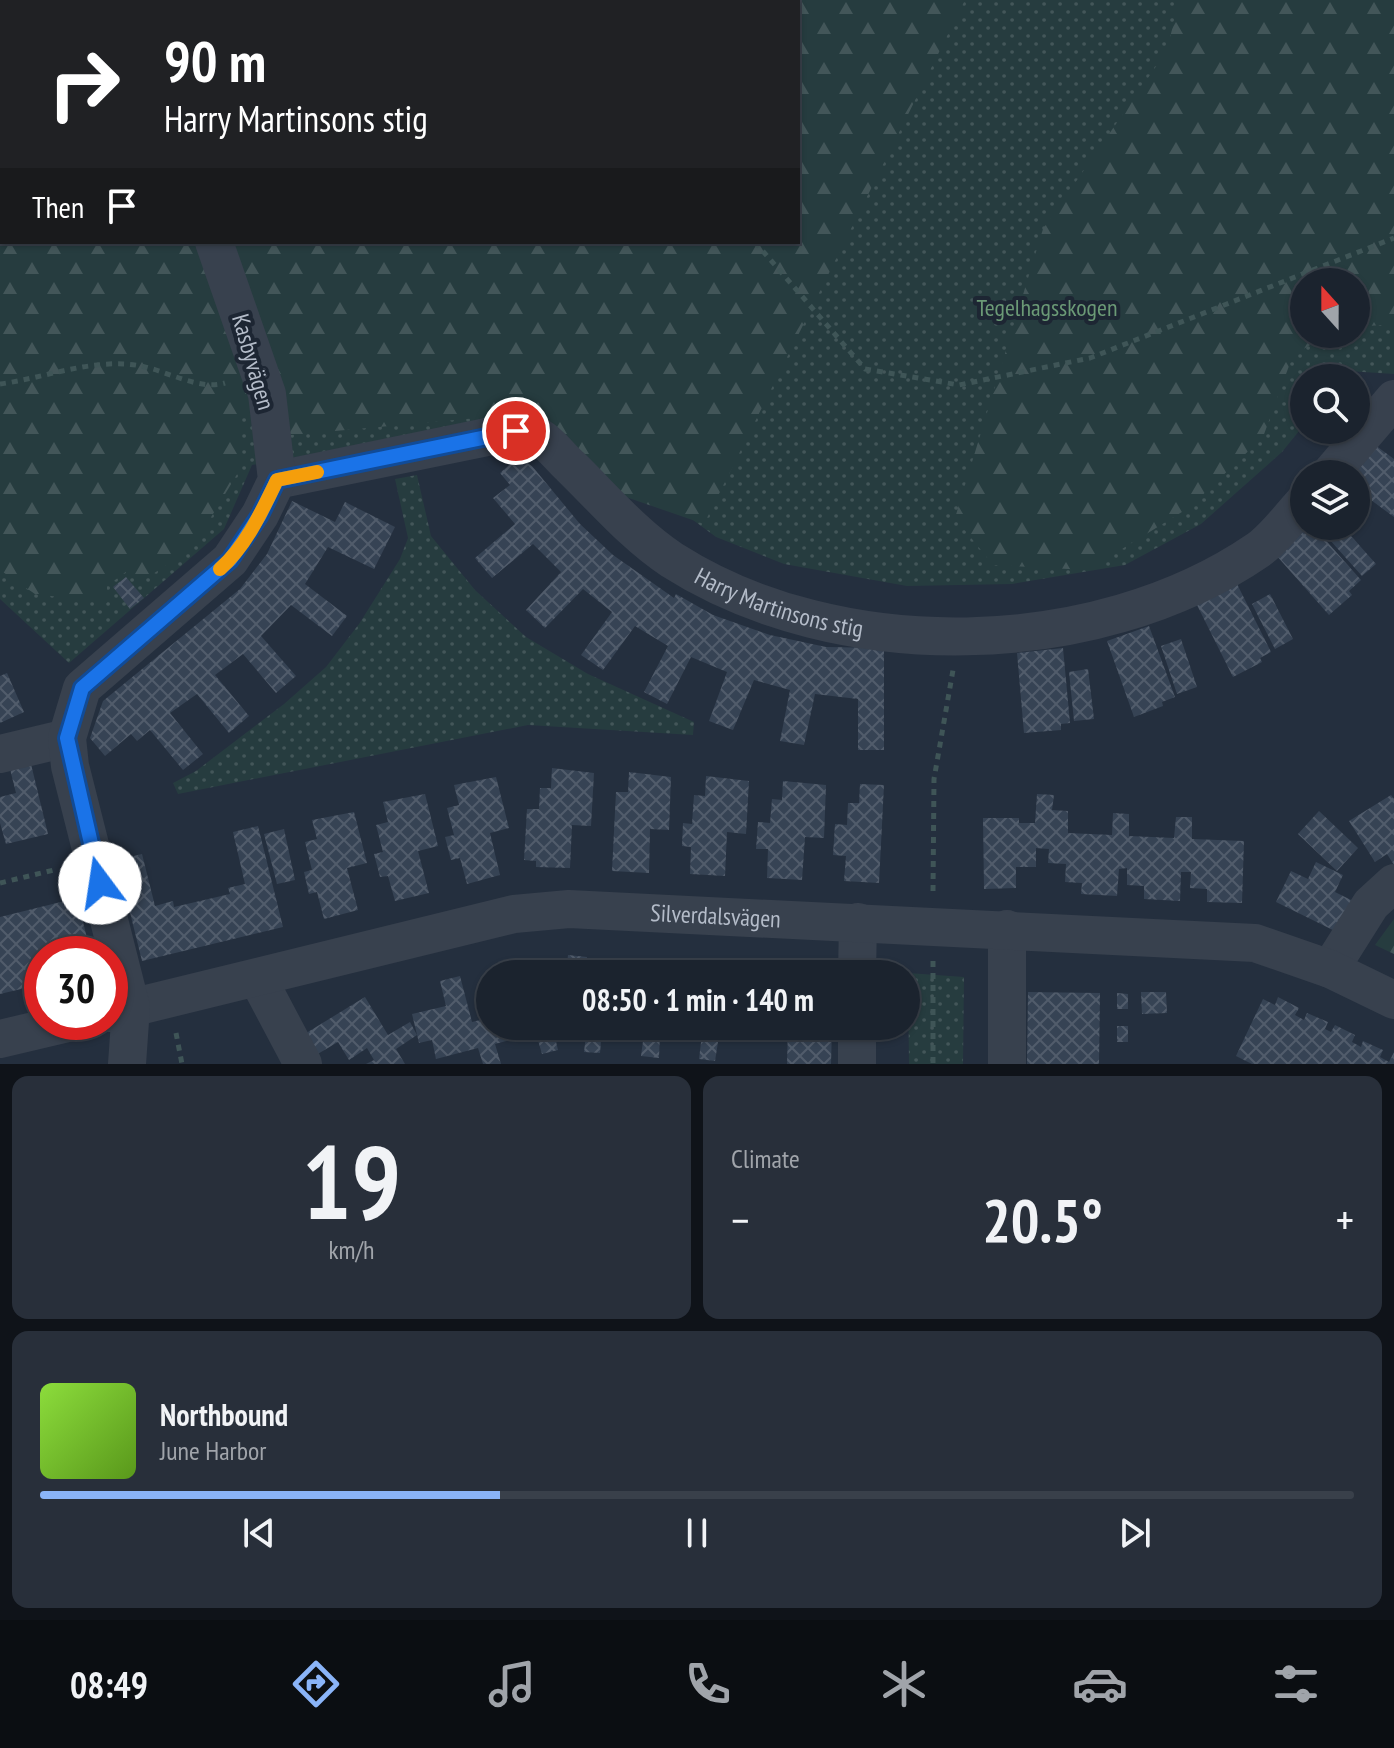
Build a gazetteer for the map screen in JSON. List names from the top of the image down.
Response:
{
  "streets": {
    "street": ["Kasbyvägen", "Harry Martinsons stig", "Silverdalsvägen"]
  },
  "crossings": [
    ["Kasbyvägen", "Harry Martinsons stig"]
  ],
  "parks": ["Tegelhagsskogen"],
  "north": "top",
  "page": {
    "turn": ["90 m", "Harry Martinsons stig"],
    "then": "Then",
    "limit": "30",
    "trip": "08:50 · 1 min · 140 m",
    "tile": [
      ["19", "km/h"],
      "Climate"
    ],
    "heat": ["−", "20.5°", "+"],
    "song": ["Northbound", "June Harbor"],
    "tabs": "08:49"
  }
}
